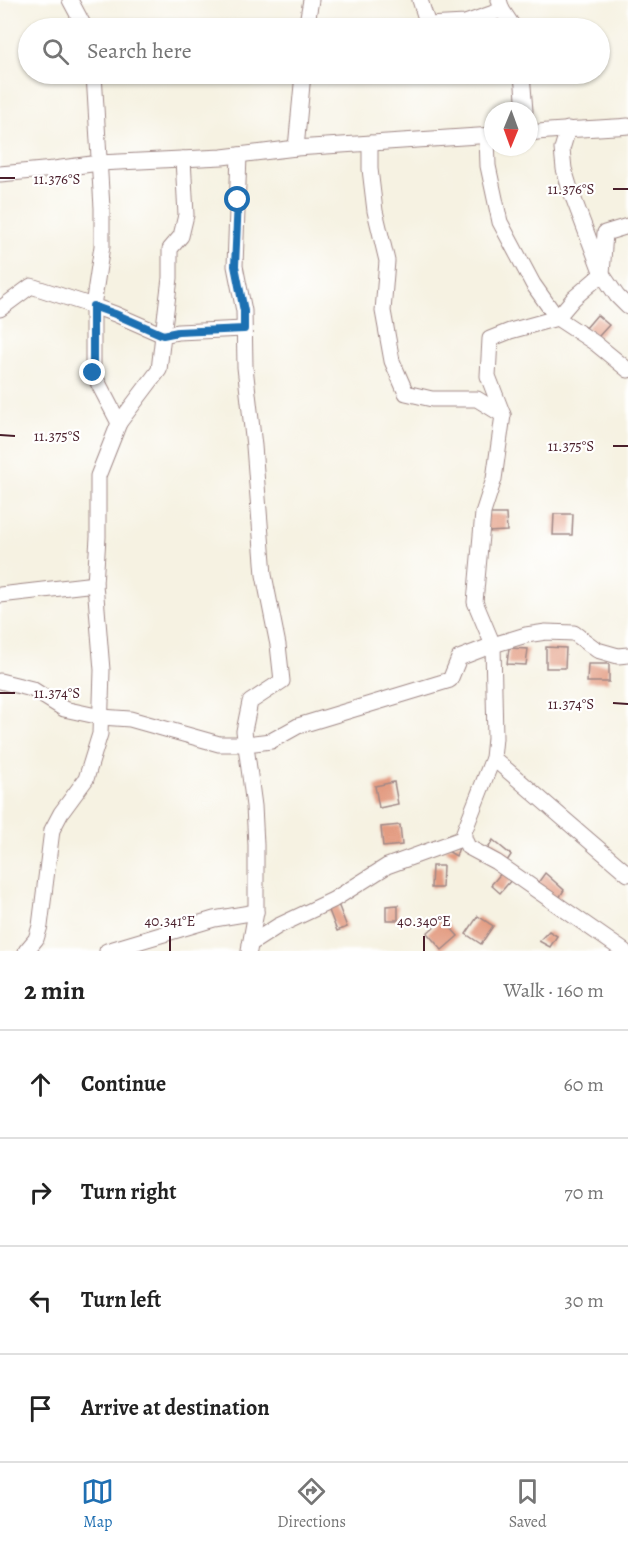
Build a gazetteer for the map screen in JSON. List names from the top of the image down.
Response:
{
  "north": "bottom",
  "page": {
    "search": "Search here",
    "heading": ["2 min", "Walk · 160 m"],
    "list": [
      ["Continue", "60 m"],
      ["Turn right", "70 m"],
      ["Turn left", "30 m"],
      "Arrive at destination"
    ],
    "nav": ["Map", "Directions", "Saved"]
  },
  "coordinates": [
    "11.376°S",
    "11.375°S",
    "11.374°S",
    "40.341°E",
    "40.340°E"
  ]
}
